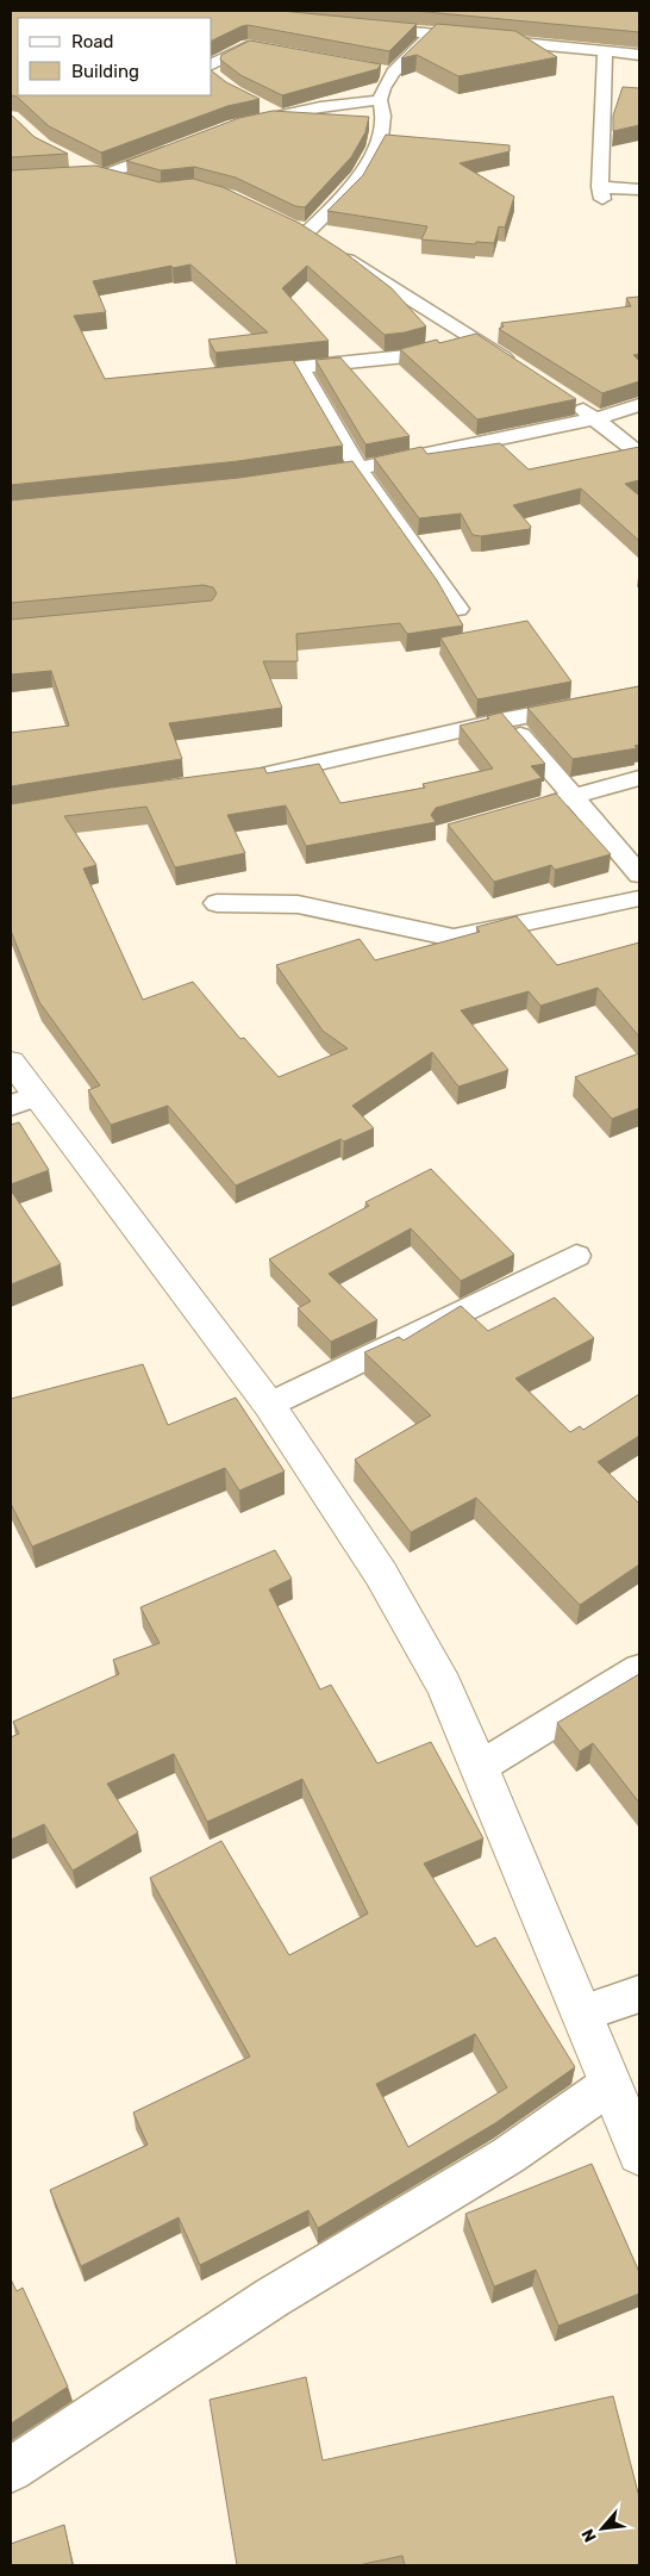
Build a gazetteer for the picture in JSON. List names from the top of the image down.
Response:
{
  "legend": ["Road", "Building"],
  "north": "bottom left"
}
